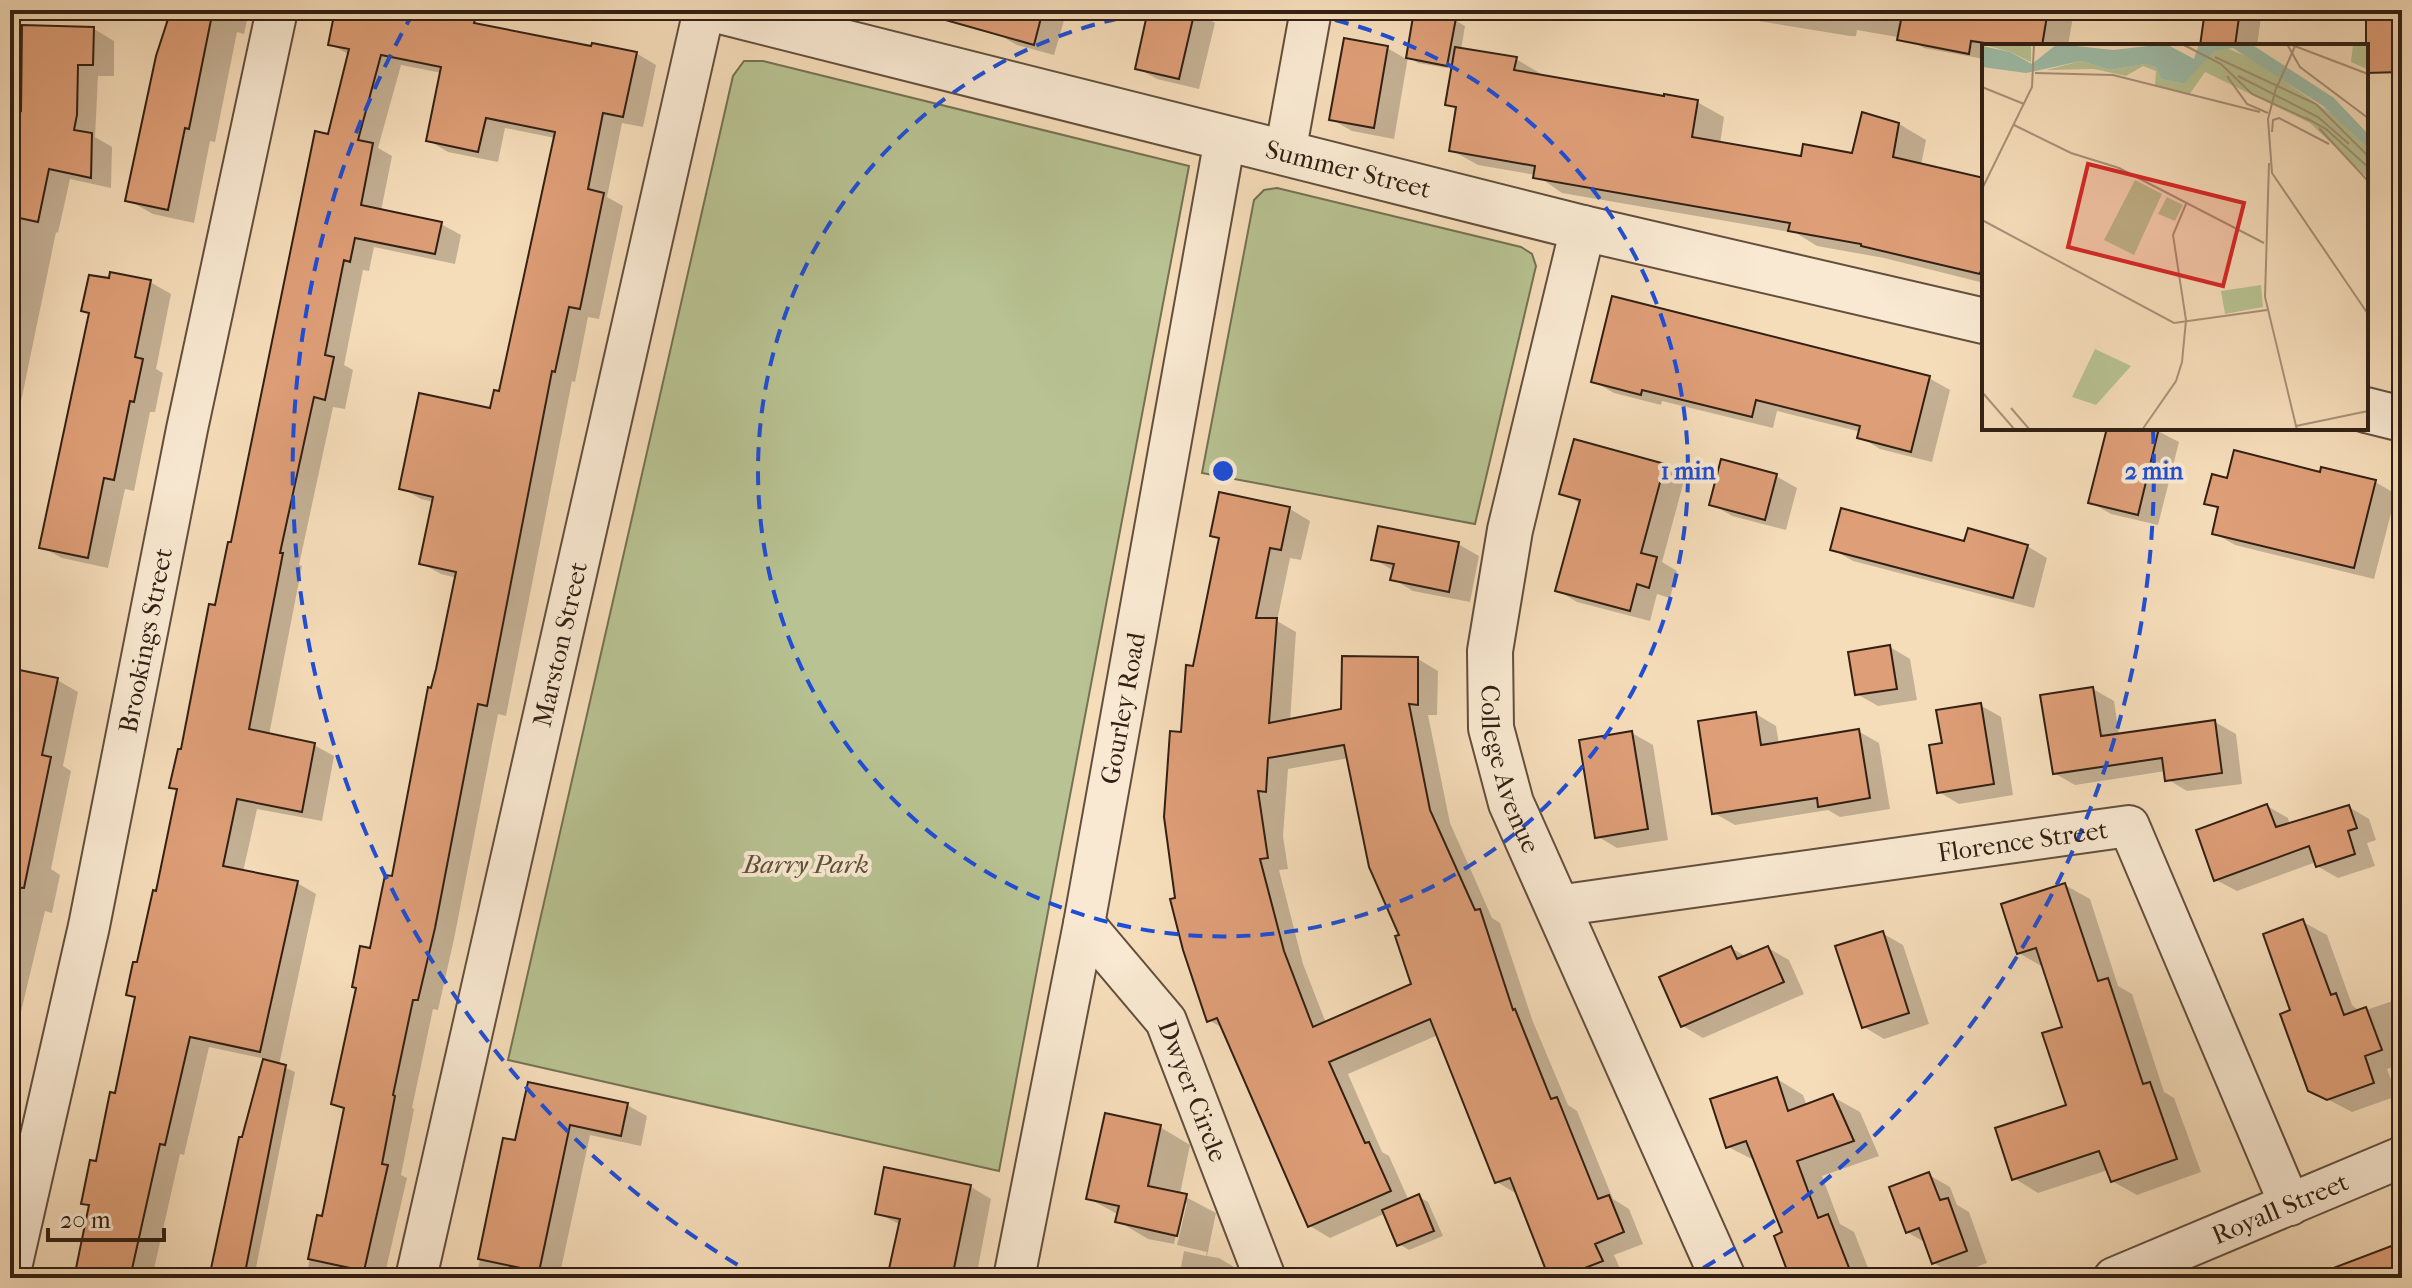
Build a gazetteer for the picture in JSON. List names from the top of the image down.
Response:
{
  "streets": {
    "street": [
      "Summer Street",
      "Brookings Street",
      "Marston Street",
      "Gourley Road",
      "College Avenue",
      "Florence Street",
      "Dwyer Circle",
      "Royall Street"
    ]
  },
  "crossings": [
    ["Summer Street", "Gourley Road"],
    ["Summer Street", "College Avenue"],
    ["Gourley Road", "Dwyer Circle"],
    ["College Avenue", "Florence Street"],
    ["Florence Street", "Royall Street"]
  ],
  "parks": ["Barry Park"],
  "scale_bar": "20 m",
  "rings": ["1 min", "2 min"]
}
